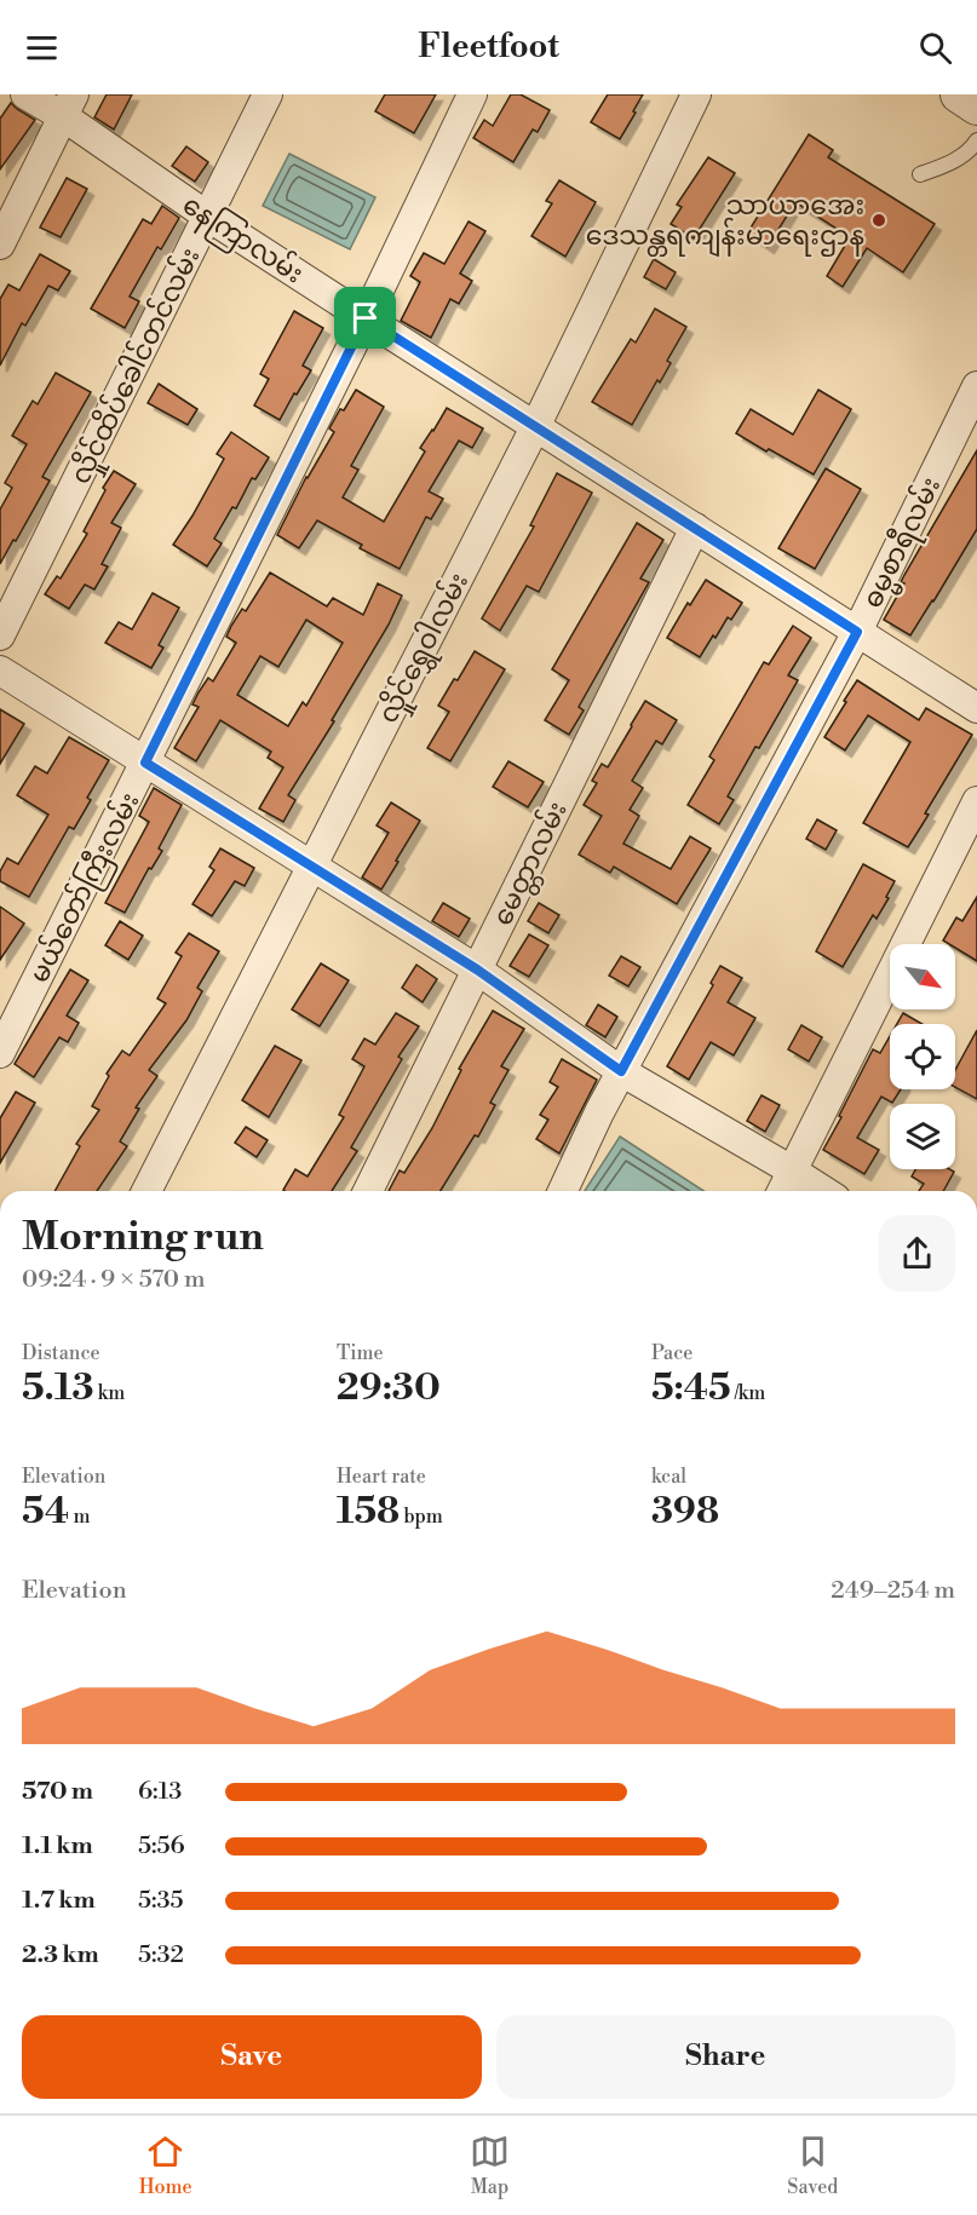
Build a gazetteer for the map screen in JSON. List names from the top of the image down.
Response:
{
  "streets": {
    "street": [
      "နေကြာလမ်း",
      "လှိုင်ထိပ်ခေါင်တင်လမ်း",
      "ဓမ္မစာရီလမ်း",
      "လှိုင်ရွှေဝါလမ်း",
      "မေတ္တာလမ်း",
      "မယ်တော်ကြီးလမ်း"
    ]
  },
  "crossings": [
    ["နေကြာလမ်း", "လှိုင်ထိပ်ခေါင်တင်လမ်း"],
    ["နေကြာလမ်း", "ဓမ္မစာရီလမ်း"],
    ["နေကြာလမ်း", "လှိုင်ရွှေဝါလမ်း"],
    ["နေကြာလမ်း", "မေတ္တာလမ်း"],
    ["နေကြာလမ်း", "မယ်တော်ကြီးလမ်း"]
  ],
  "places": ["သာယာအေး ဒေသန္တရကျန်းမာရေးဌာန"],
  "north": "bottom right",
  "page": {
    "header": "Fleetfoot",
    "heading": ["Morning run", "09:24 · 9 × 570 m"],
    "stats": [
      ["Distance", "5.13 km"],
      ["Time", "29:30"],
      ["Pace", "5:45 /km"],
      ["Elevation", "54 m"],
      ["Heart rate", "158 bpm"],
      ["kcal", "398"]
    ],
    "chart": ["Elevation", "249–254 m"],
    "list": [
      {
        "name": "570 m",
        "note": "6:13"
      },
      {
        "name": "1.1 km",
        "note": "5:56"
      },
      {
        "name": "1.7 km",
        "note": "5:35"
      },
      {
        "name": "2.3 km",
        "note": "5:32"
      }
    ],
    "buttons": ["Save", "Share"],
    "tabs": ["Home", "Map", "Saved"]
  }
}
